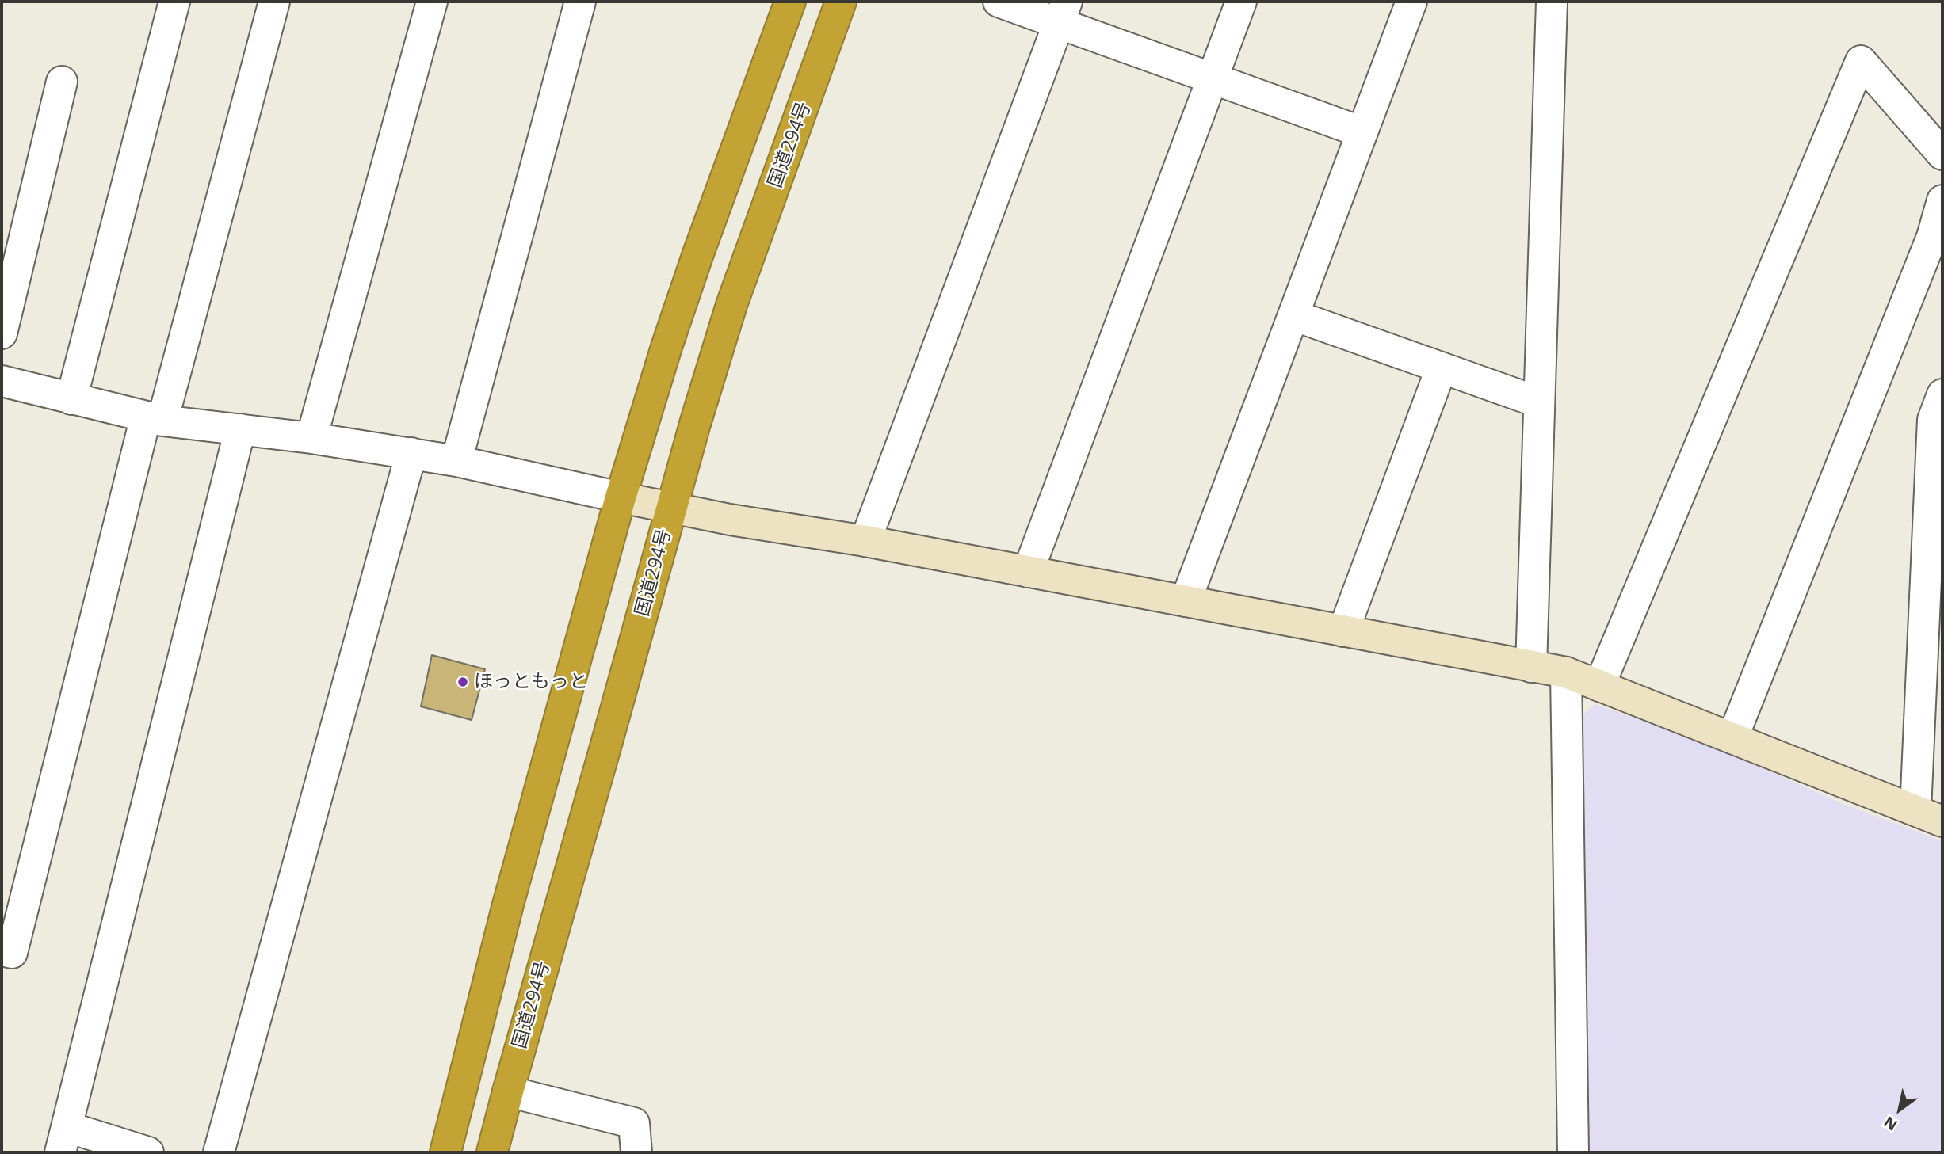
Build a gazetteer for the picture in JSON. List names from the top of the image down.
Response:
{
  "streets": {
    "highway": ["国道294号"]
  },
  "places": ["ほっともっと"],
  "north": "bottom left"
}
